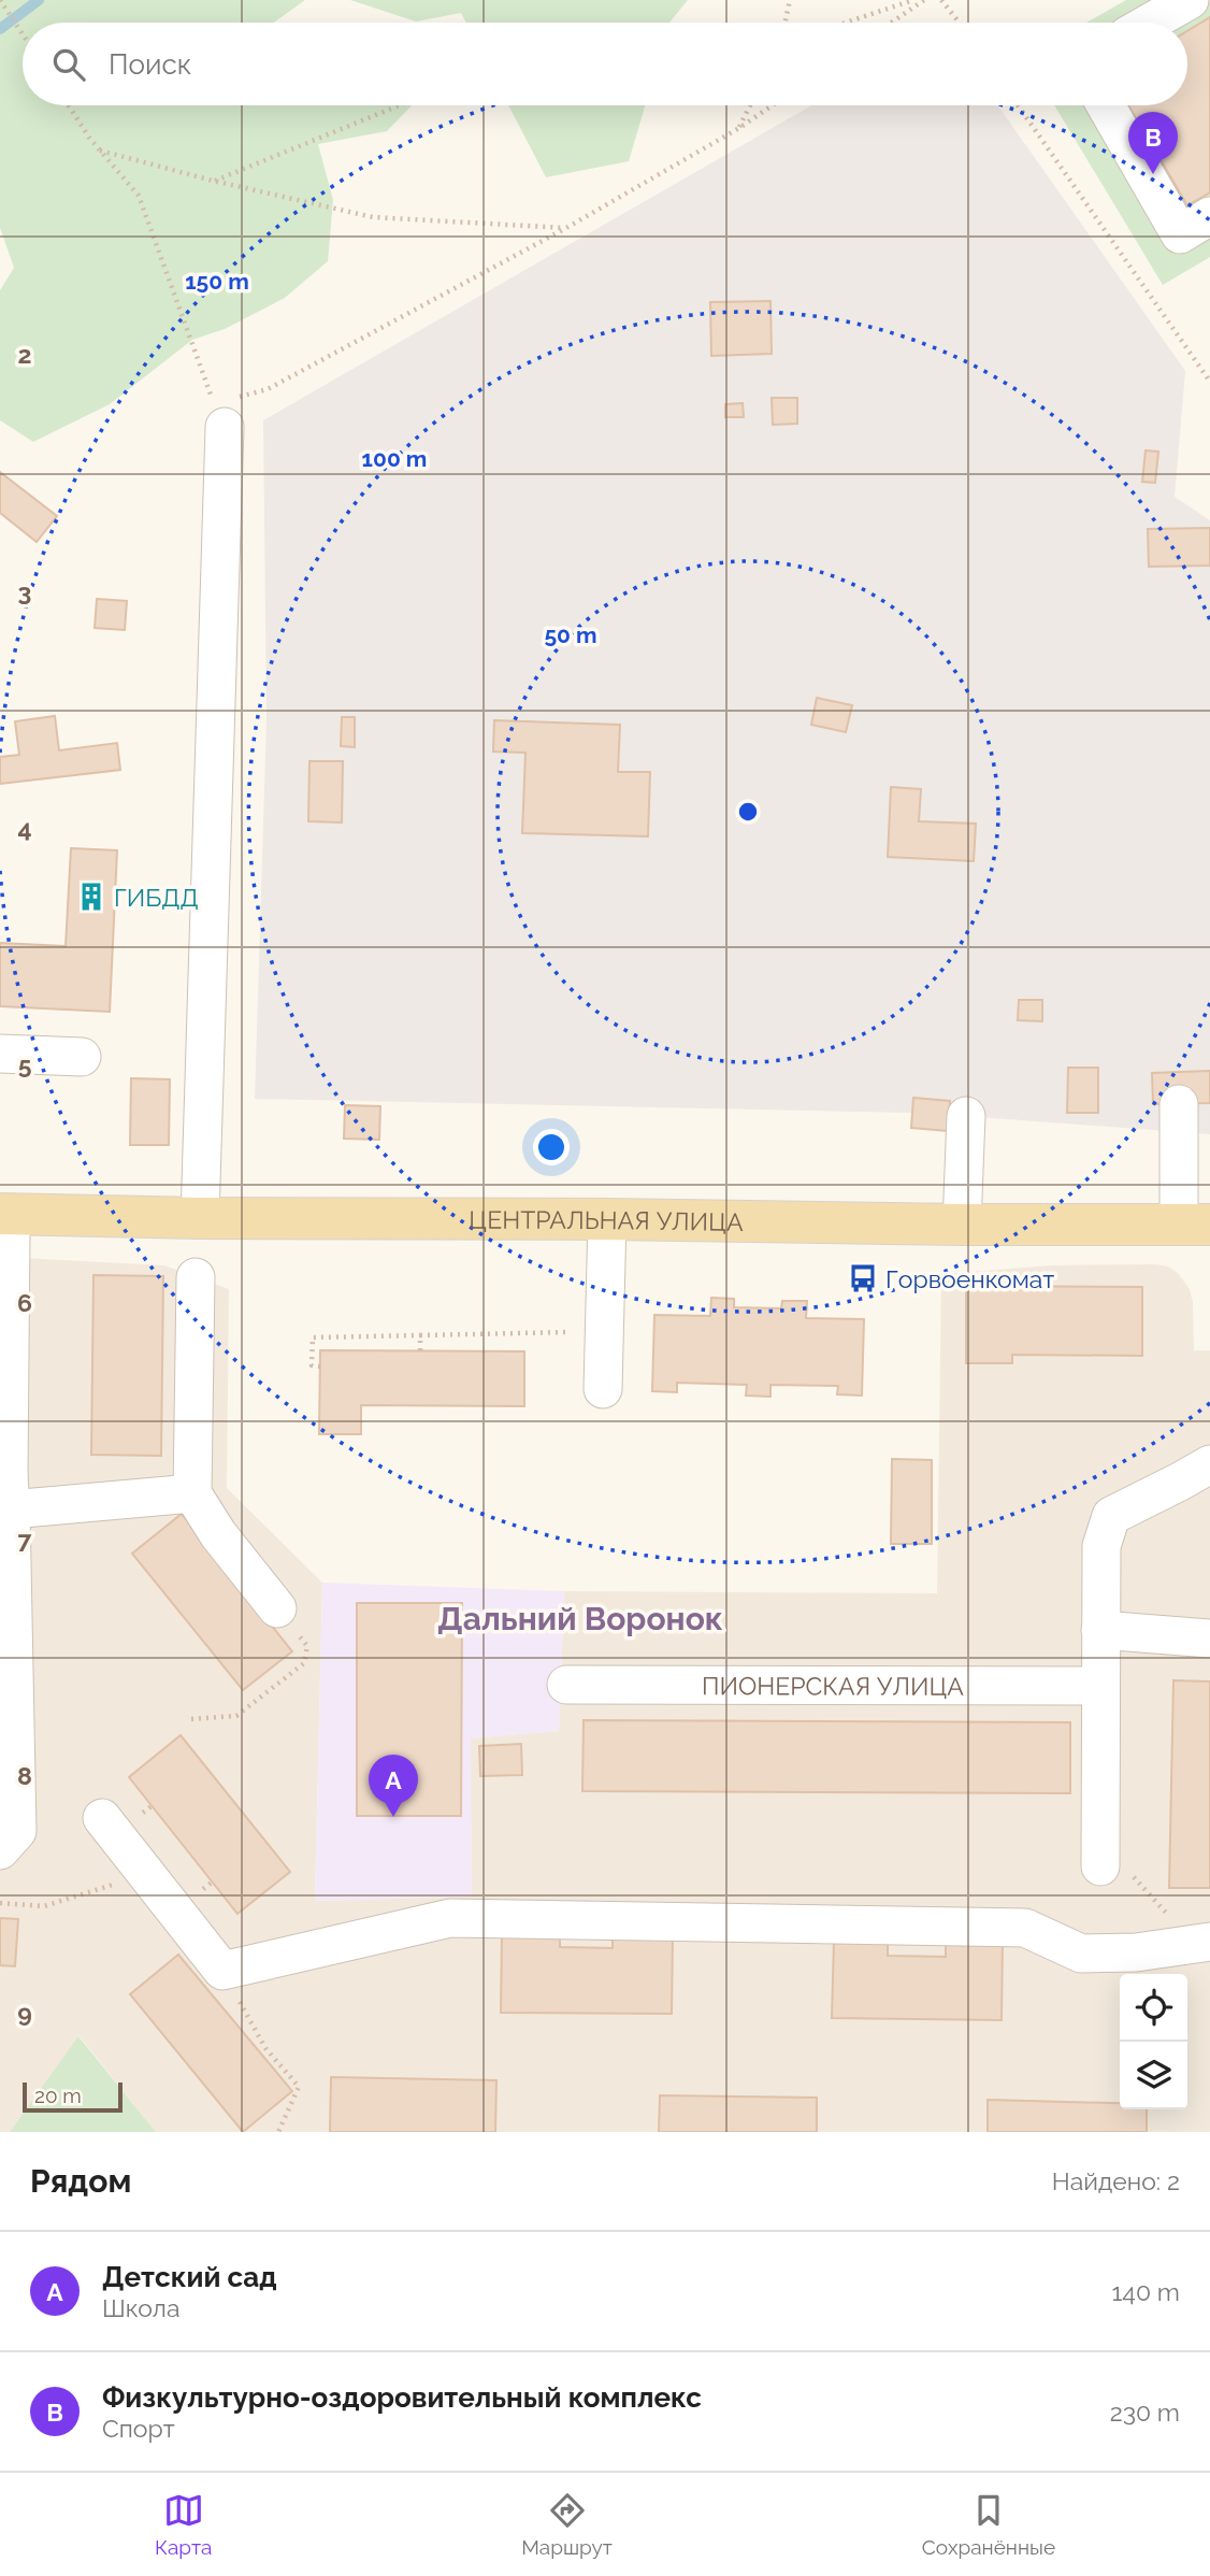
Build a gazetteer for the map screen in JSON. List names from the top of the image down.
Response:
{
  "streets": {
    "main road": ["ЦЕНТРАЛЬНАЯ УЛИЦА"],
    "lane": ["ПИОНЕРСКАЯ УЛИЦА"]
  },
  "districts": ["Дальний Воронок"],
  "places": {
    "building": ["ГИБДД"],
    "bus stop": ["Горвоенкомат"]
  },
  "scale_bar": "20 m",
  "page": {
    "search": "Поиск",
    "pins": ["B", "A"],
    "scale": "20 m",
    "heading": ["Рядом", "Найдено: 2"],
    "list": [
      {
        "mark": "A",
        "name": "Детский сад",
        "note": "Школа",
        "value": "140 m"
      },
      {
        "mark": "B",
        "name": "Физкультурно-оздоровительный комплекс",
        "note": "Спорт",
        "value": "230 m"
      }
    ],
    "nav": ["Карта", "Маршрут", "Сохранённые"]
  },
  "grid": {
    "rows": [
      "2",
      "3",
      "4",
      "5",
      "6",
      "7",
      "8",
      "9"
    ]
  },
  "rings": ["150 m", "100 m", "50 m"]
}
